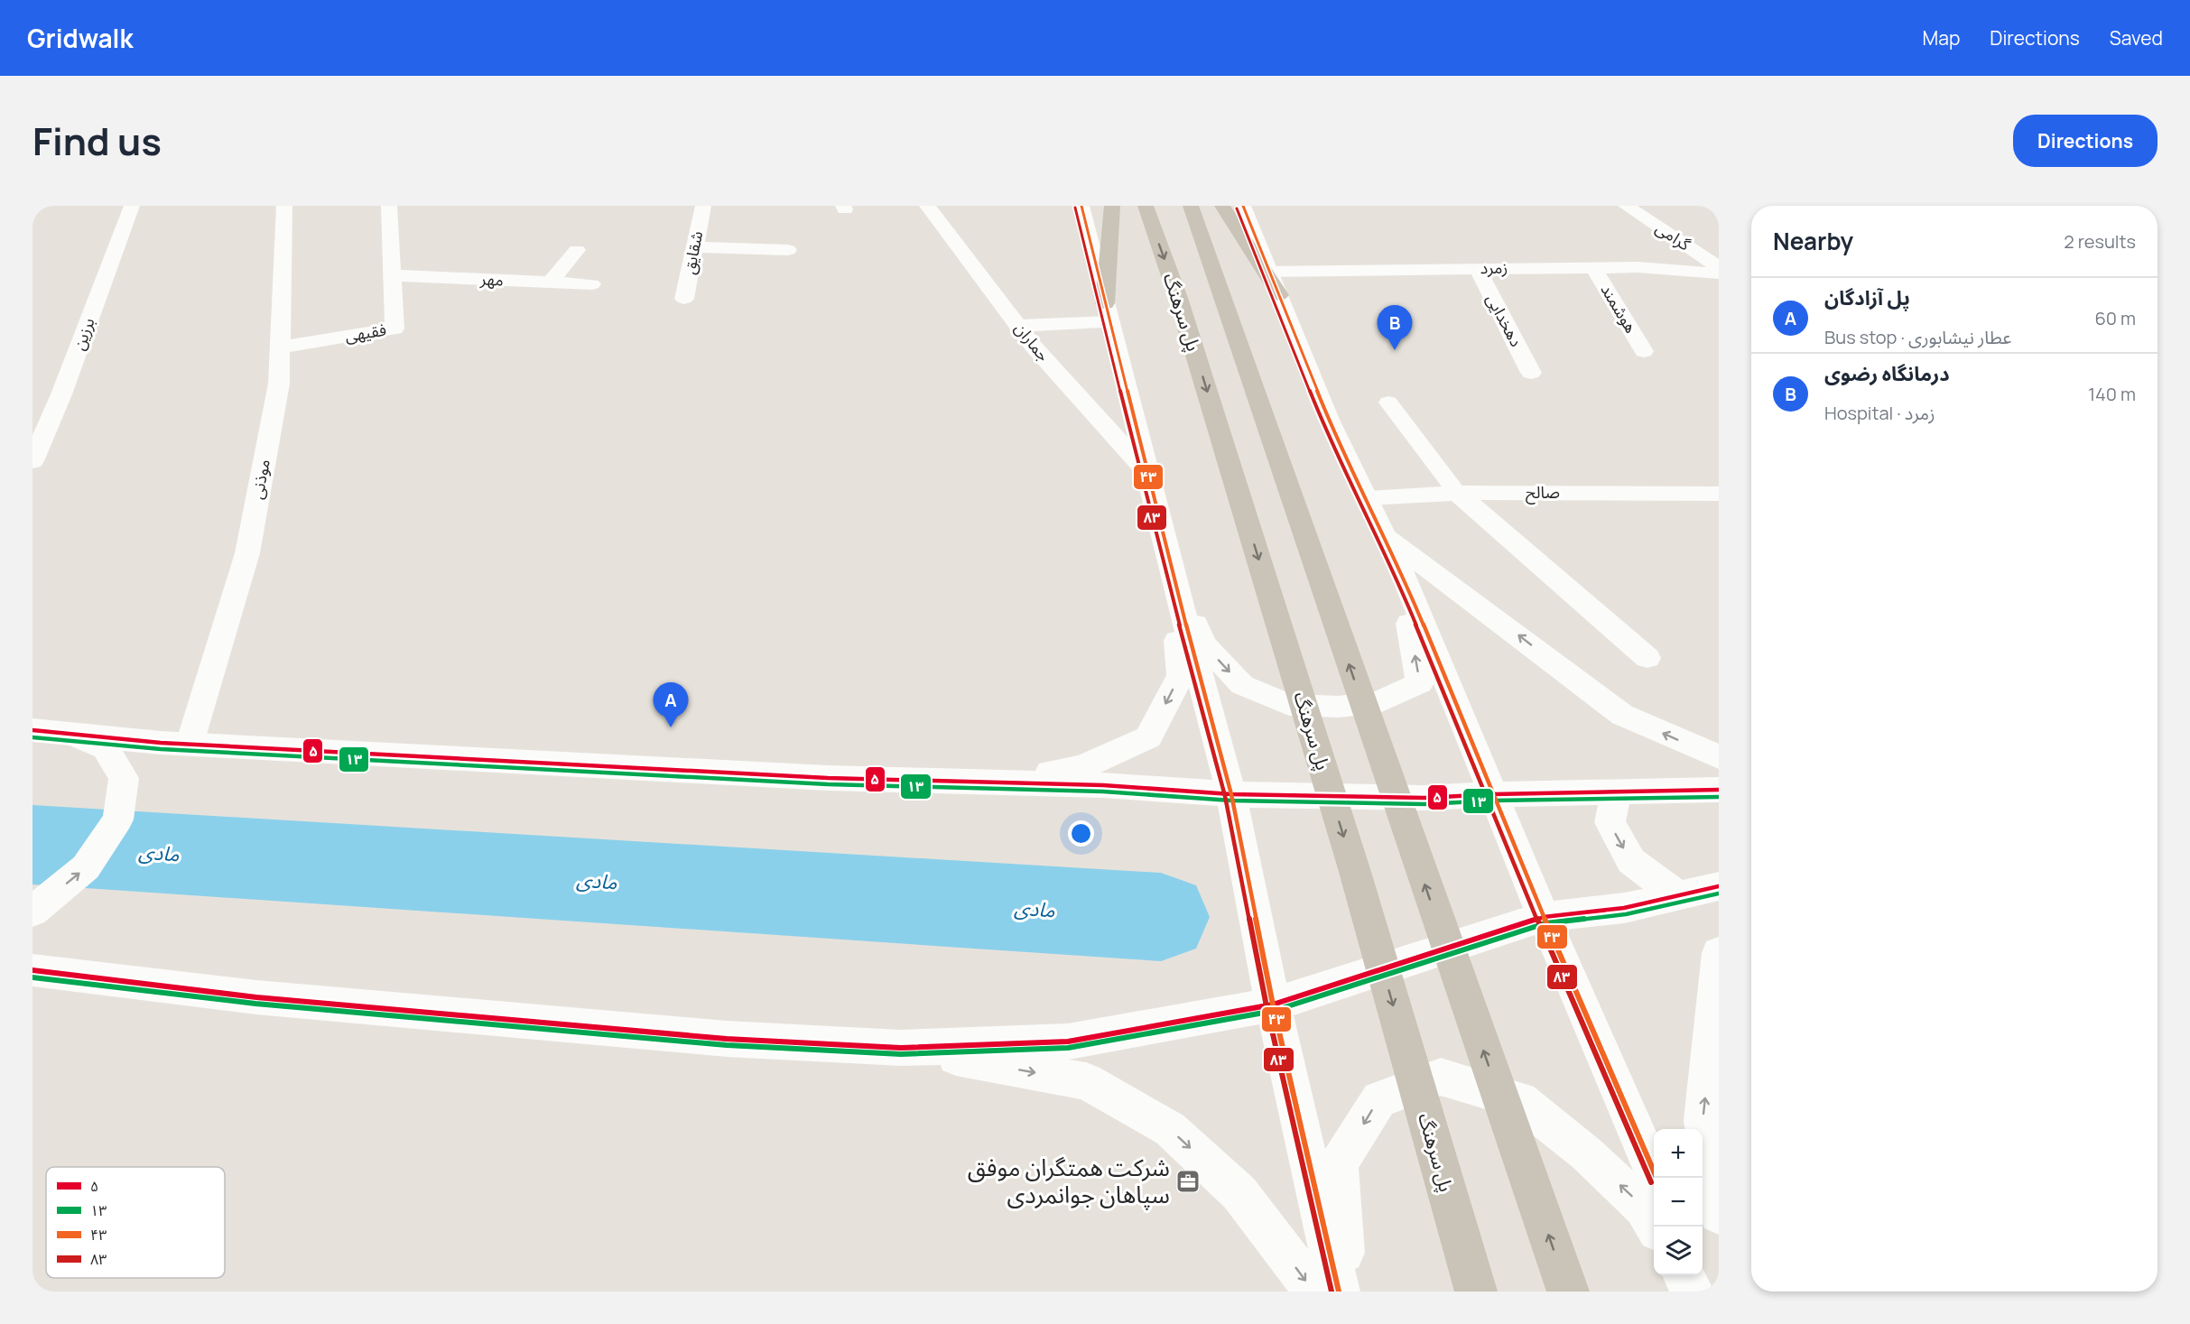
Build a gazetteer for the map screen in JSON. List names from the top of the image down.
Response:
{
  "streets": {
    "main road": [
      "گرامی",
      "شقایق",
      "زمرد",
      "مهر",
      "هوشمند",
      "پل سرهنگ",
      "دهخدایی",
      "فقیهی",
      "برزین",
      "جماران",
      "موذنی",
      "صالح"
    ]
  },
  "crossings": [
    ["زمرد", "هوشمند"],
    ["زمرد", "دهخدایی"],
    ["مهر", "فقیهی"],
    ["فقیهی", "موذنی"]
  ],
  "water": ["مادی"],
  "places": {
    "office": ["شرکت همتگران موفق سپاهان جوانمردی"]
  },
  "lines": [
    "transit line ۴۳",
    "transit line ۸۳",
    "transit line ۵",
    "transit line ۱۳"
  ],
  "legend": [
    "۵",
    "۱۳",
    "۴۳",
    "۸۳"
  ],
  "page": {
    "header": "Gridwalk",
    "nav": ["Map", "Directions", "Saved"],
    "title": "Find us",
    "buttons": "Directions",
    "heading": ["Nearby", "2 results"],
    "list": [
      {
        "mark": "A",
        "name": "پل آزادگان",
        "note": "Bus stop · عطار نیشابوری",
        "value": "60 m"
      },
      {
        "mark": "B",
        "name": "درمانگاه رضوی",
        "note": "Hospital · زمرد",
        "value": "140 m"
      }
    ],
    "pins": ["B", "A"],
    "map_buttons": ["+", "−"]
  }
}
